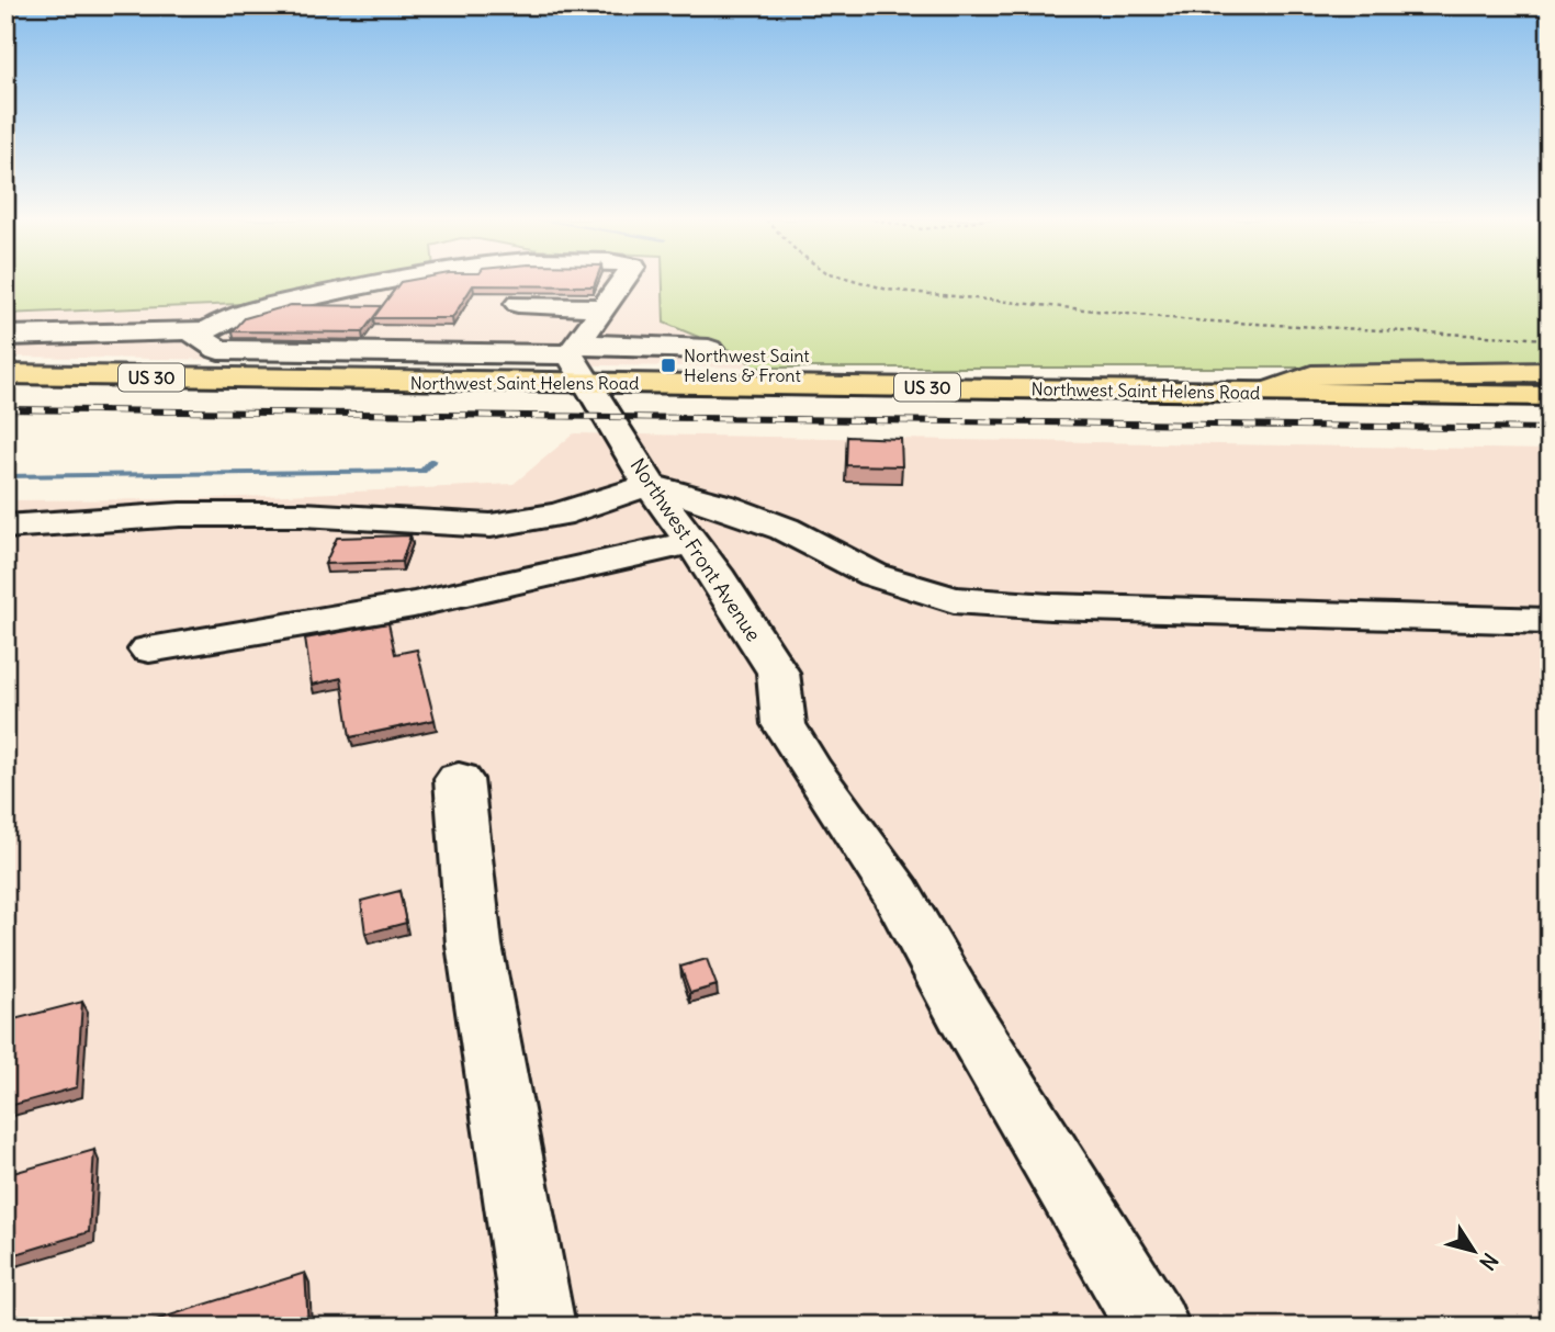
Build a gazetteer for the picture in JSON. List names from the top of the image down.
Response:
{
  "streets": {
    "main road": ["US 30", "Northwest Saint Helens Road"],
    "lane": ["Northwest Front Avenue"]
  },
  "crossings": [
    ["Northwest Saint Helens Road", "Northwest Front Avenue"]
  ],
  "places": {
    "transit": ["Northwest Saint Helens & Front"]
  },
  "north": "bottom right"
}
